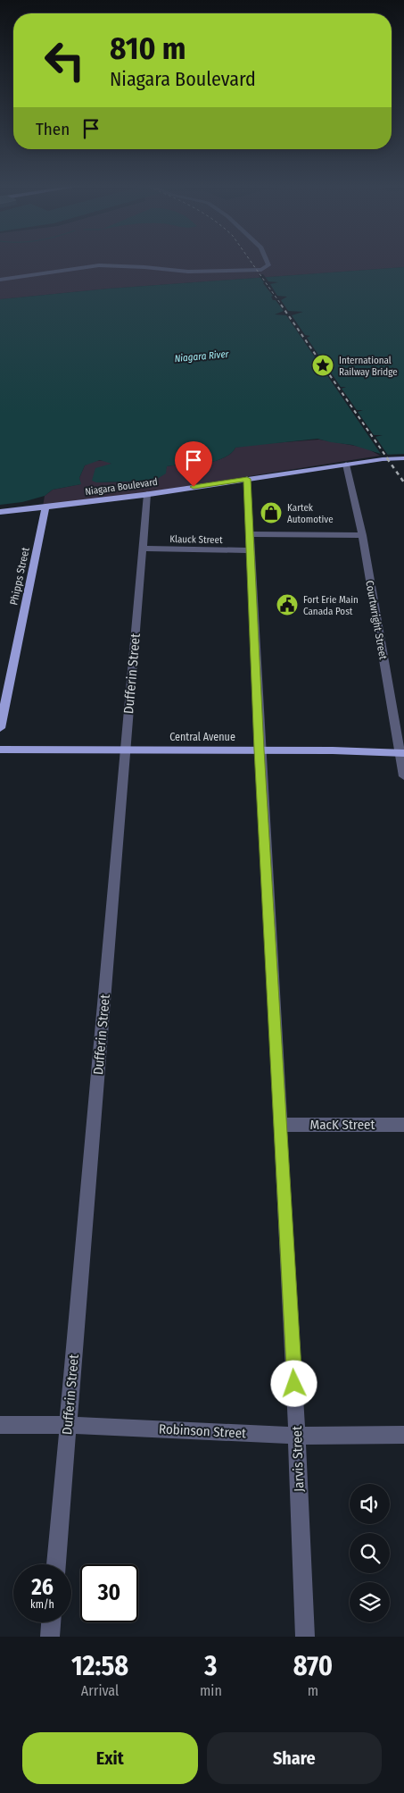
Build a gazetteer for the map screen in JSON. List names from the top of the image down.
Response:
{
  "streets": {
    "main road": ["Niagara Boulevard", "Phipps Street", "Central Avenue"],
    "street": [
      "Klauck Street",
      "Courtwright Street",
      "Dufferin Street",
      "MacK Street",
      "Robinson Street",
      "Jarvis Street"
    ]
  },
  "crossings": [
    ["Niagara Boulevard", "Phipps Street"],
    ["Niagara Boulevard", "Courtwright Street"],
    ["Niagara Boulevard", "Dufferin Street"],
    ["Niagara Boulevard", "Jarvis Street"],
    ["Klauck Street", "Dufferin Street"],
    ["Klauck Street", "Jarvis Street"],
    ["Courtwright Street", "Central Avenue"],
    ["Dufferin Street", "Central Avenue"],
    ["Dufferin Street", "Robinson Street"],
    ["Central Avenue", "Jarvis Street"],
    ["MacK Street", "Jarvis Street"],
    ["Robinson Street", "Jarvis Street"]
  ],
  "water": ["Niagara River"],
  "places": {
    "place": ["International Railway Bridge"],
    "shop": ["Kartek Automotive"],
    "public building": ["Fort Erie Main Canada Post"]
  },
  "page": {
    "turn": ["810 m", "Niagara Boulevard"],
    "then": "Then",
    "speed": "26 km/h",
    "limit": "30",
    "eta": [
      "12:58",
      "Arrival",
      "3",
      "min",
      "870",
      "m"
    ],
    "buttons": ["Exit", "Share"]
  }
}
